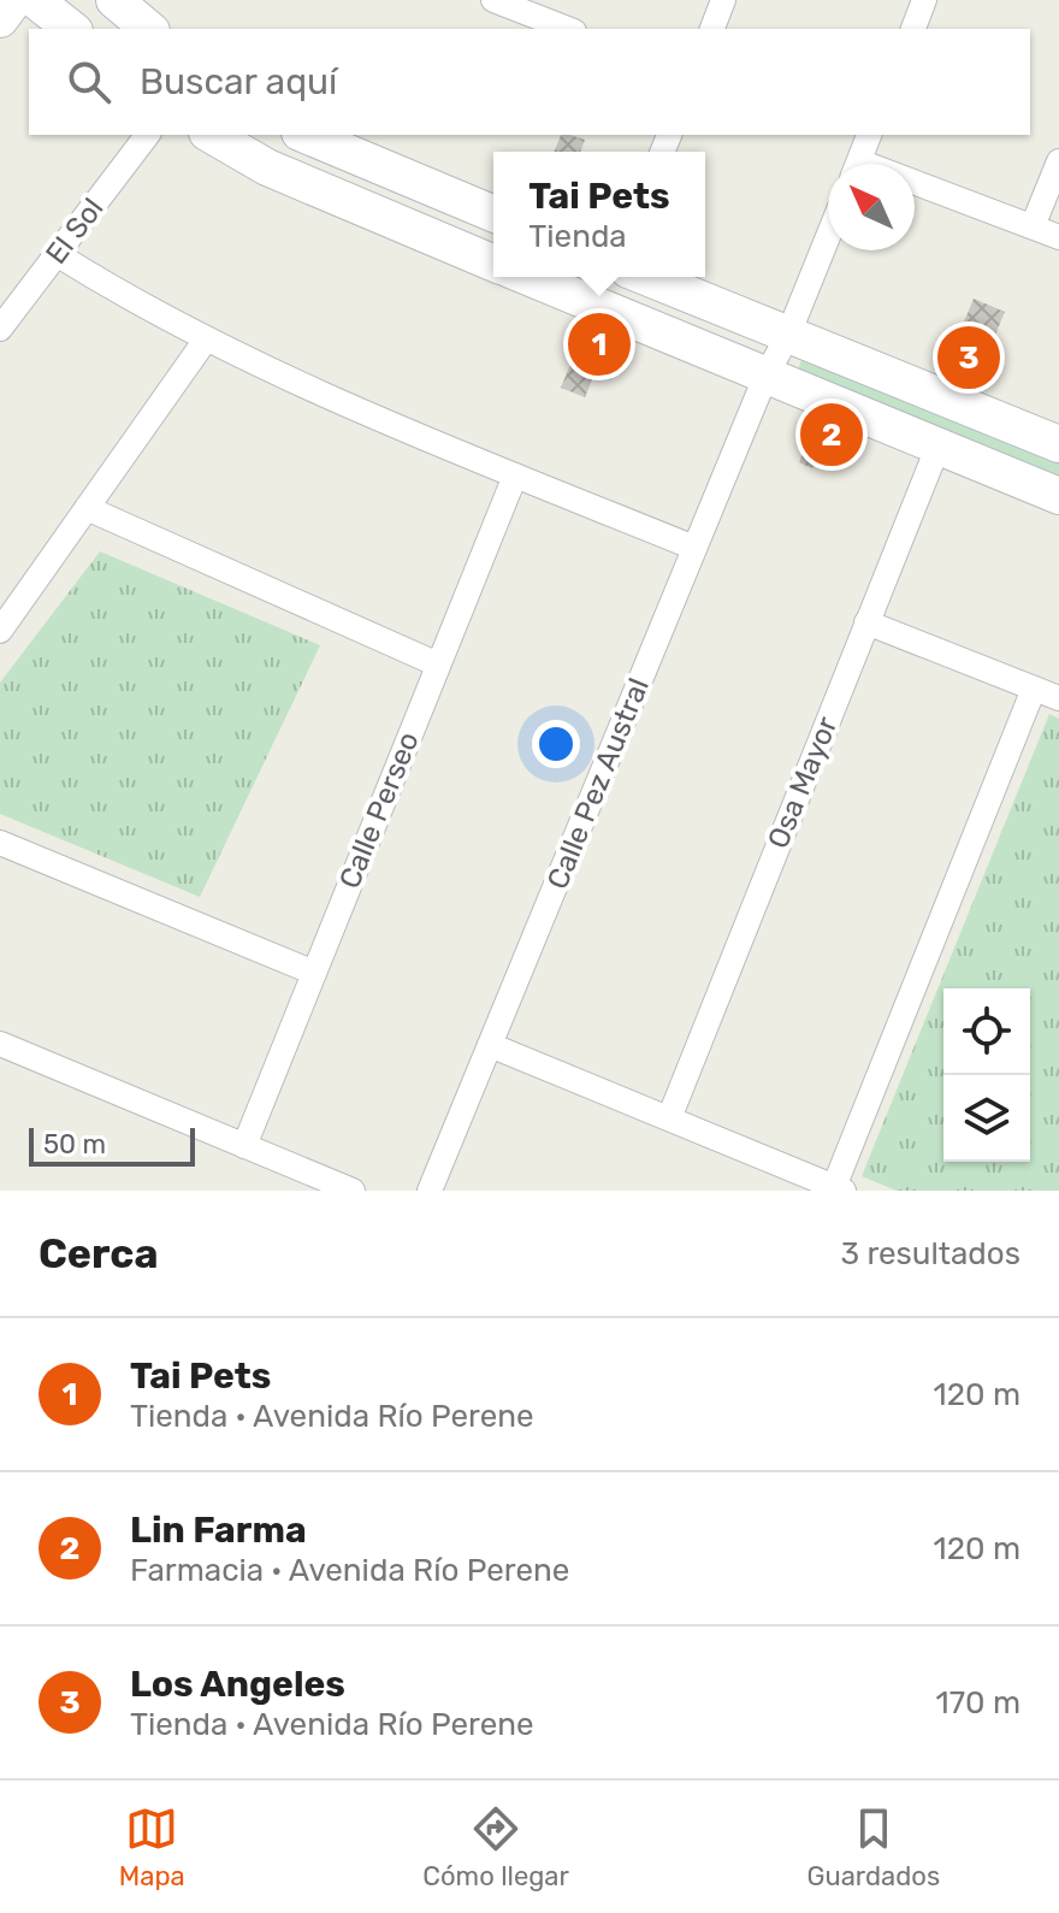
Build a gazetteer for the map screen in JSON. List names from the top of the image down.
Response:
{
  "streets": {
    "street": [
      "El Sol",
      "Osa Mayor",
      "Calle Pez Austral",
      "Calle Perseo"
    ]
  },
  "scale_bar": "50 m",
  "north": "top left",
  "page": {
    "search": "Buscar aquí",
    "popup": ["Tai Pets", "Tienda"],
    "pins": ["1", "3", "2"],
    "scale": "50 m",
    "heading": ["Cerca", "3 resultados"],
    "list": [
      {
        "mark": "1",
        "name": "Tai Pets",
        "note": "Tienda · Avenida Río Perene",
        "value": "120 m"
      },
      {
        "mark": "2",
        "name": "Lin Farma",
        "note": "Farmacia · Avenida Río Perene",
        "value": "120 m"
      },
      {
        "mark": "3",
        "name": "Los Angeles",
        "note": "Tienda · Avenida Río Perene",
        "value": "170 m"
      }
    ],
    "nav": ["Mapa", "Cómo llegar", "Guardados"]
  }
}
